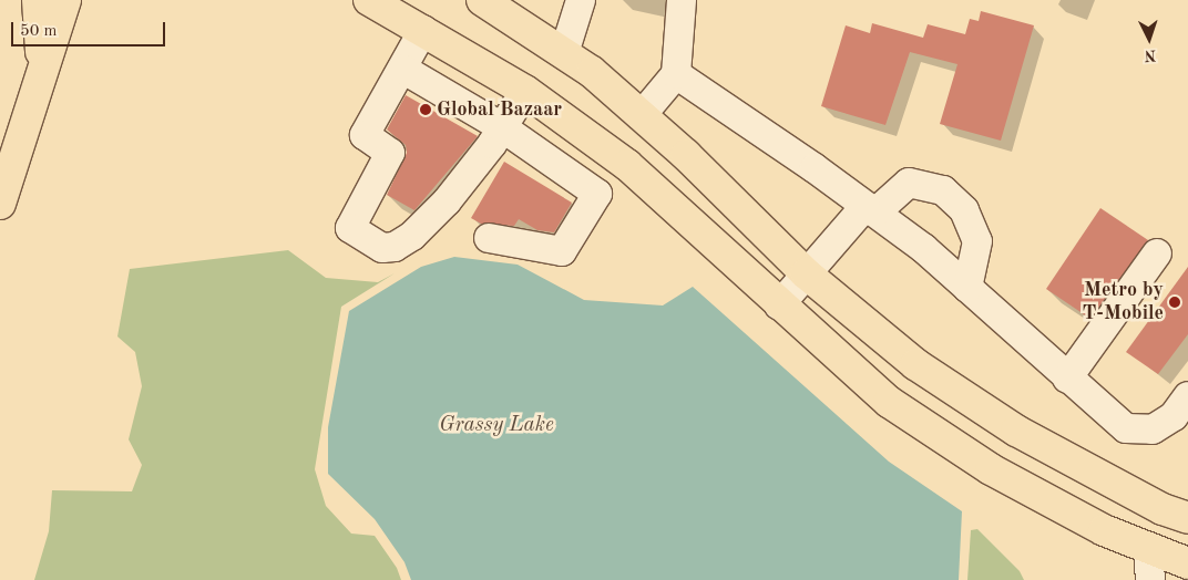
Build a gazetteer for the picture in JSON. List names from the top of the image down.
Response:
{
  "water": ["Grassy Lake"],
  "places": ["Global Bazaar", "Metro by T-Mobile"],
  "scale_bar": "50 m",
  "north": "bottom"
}
